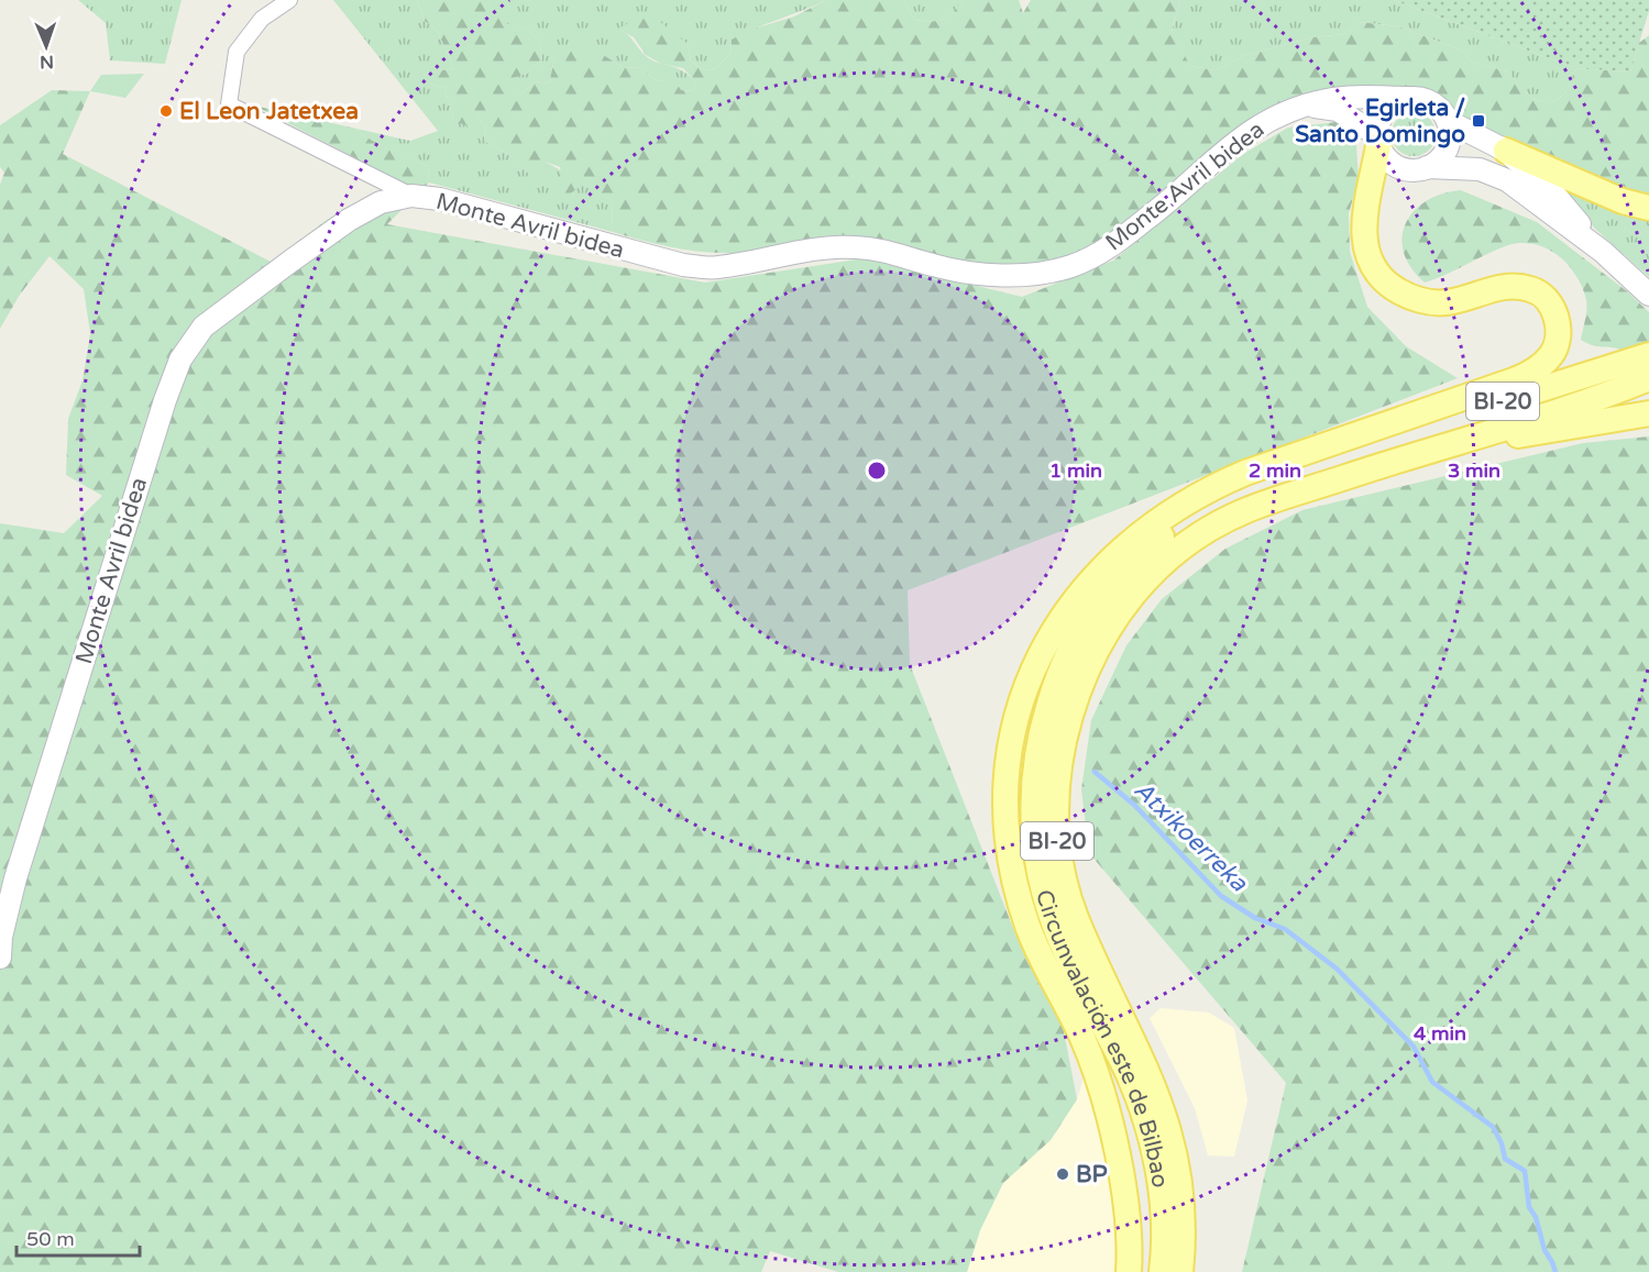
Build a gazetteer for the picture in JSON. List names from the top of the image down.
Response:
{
  "streets": {
    "main road": ["BI-20", "Circunvalación este de Bilbao"],
    "street": ["Monte Avril bidea"]
  },
  "water": ["Atxikoerreka"],
  "places": {
    "other": ["El Leon Jatetxea", "BP"],
    "transit": ["Egirleta / Santo Domingo"]
  },
  "scale_bar": "50 m",
  "north": "bottom",
  "rings": [
    "1 min",
    "2 min",
    "3 min",
    "4 min"
  ]
}
